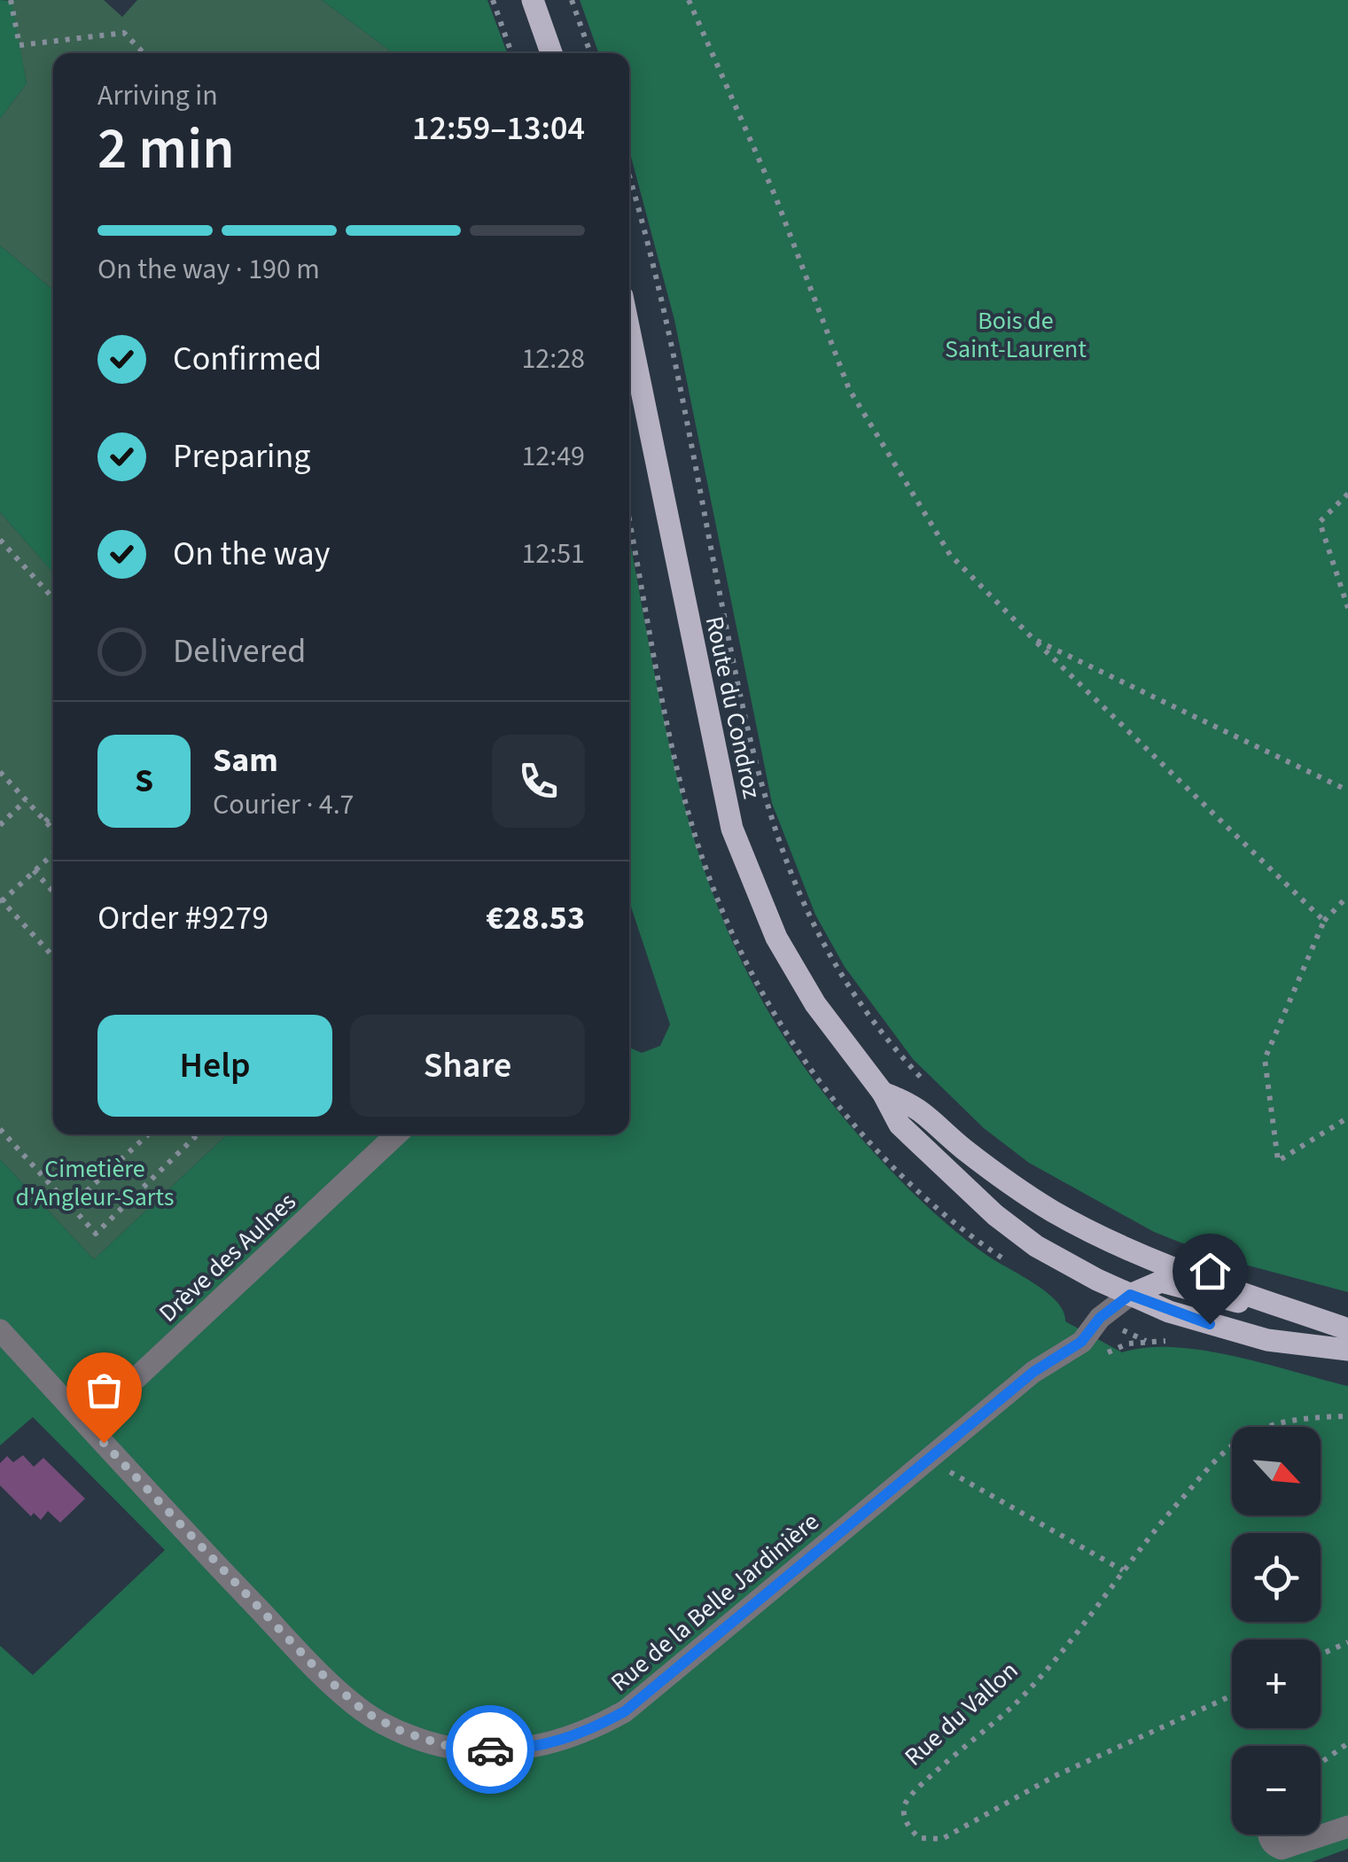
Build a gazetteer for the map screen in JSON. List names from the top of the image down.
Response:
{
  "streets": {
    "main road": ["Route du Condroz"],
    "street": ["Drève des Aulnes", "Rue de la Belle Jardinière"],
    "path": ["Rue du Vallon"]
  },
  "crossings": [
    ["Route du Condroz", "Rue de la Belle Jardinière"],
    ["Drève des Aulnes", "Rue de la Belle Jardinière"]
  ],
  "parks": ["Bois de Saint-Laurent", "Cimetière d'Angleur-Sarts"],
  "north": "bottom right",
  "page": {
    "heading": ["2 min", "Arriving in", "12:59–13:04"],
    "panel": [
      "Sam",
      "Courier · 4.7",
      "Order #9279",
      "€28.53"
    ],
    "bar": "On the way · 190 m",
    "list": [
      ["Confirmed", "12:28"],
      ["Preparing", "12:49"],
      ["On the way", "12:51"],
      "Delivered"
    ],
    "round": "S",
    "buttons": ["Help", "Share"],
    "map_buttons": ["+", "−"]
  }
}
